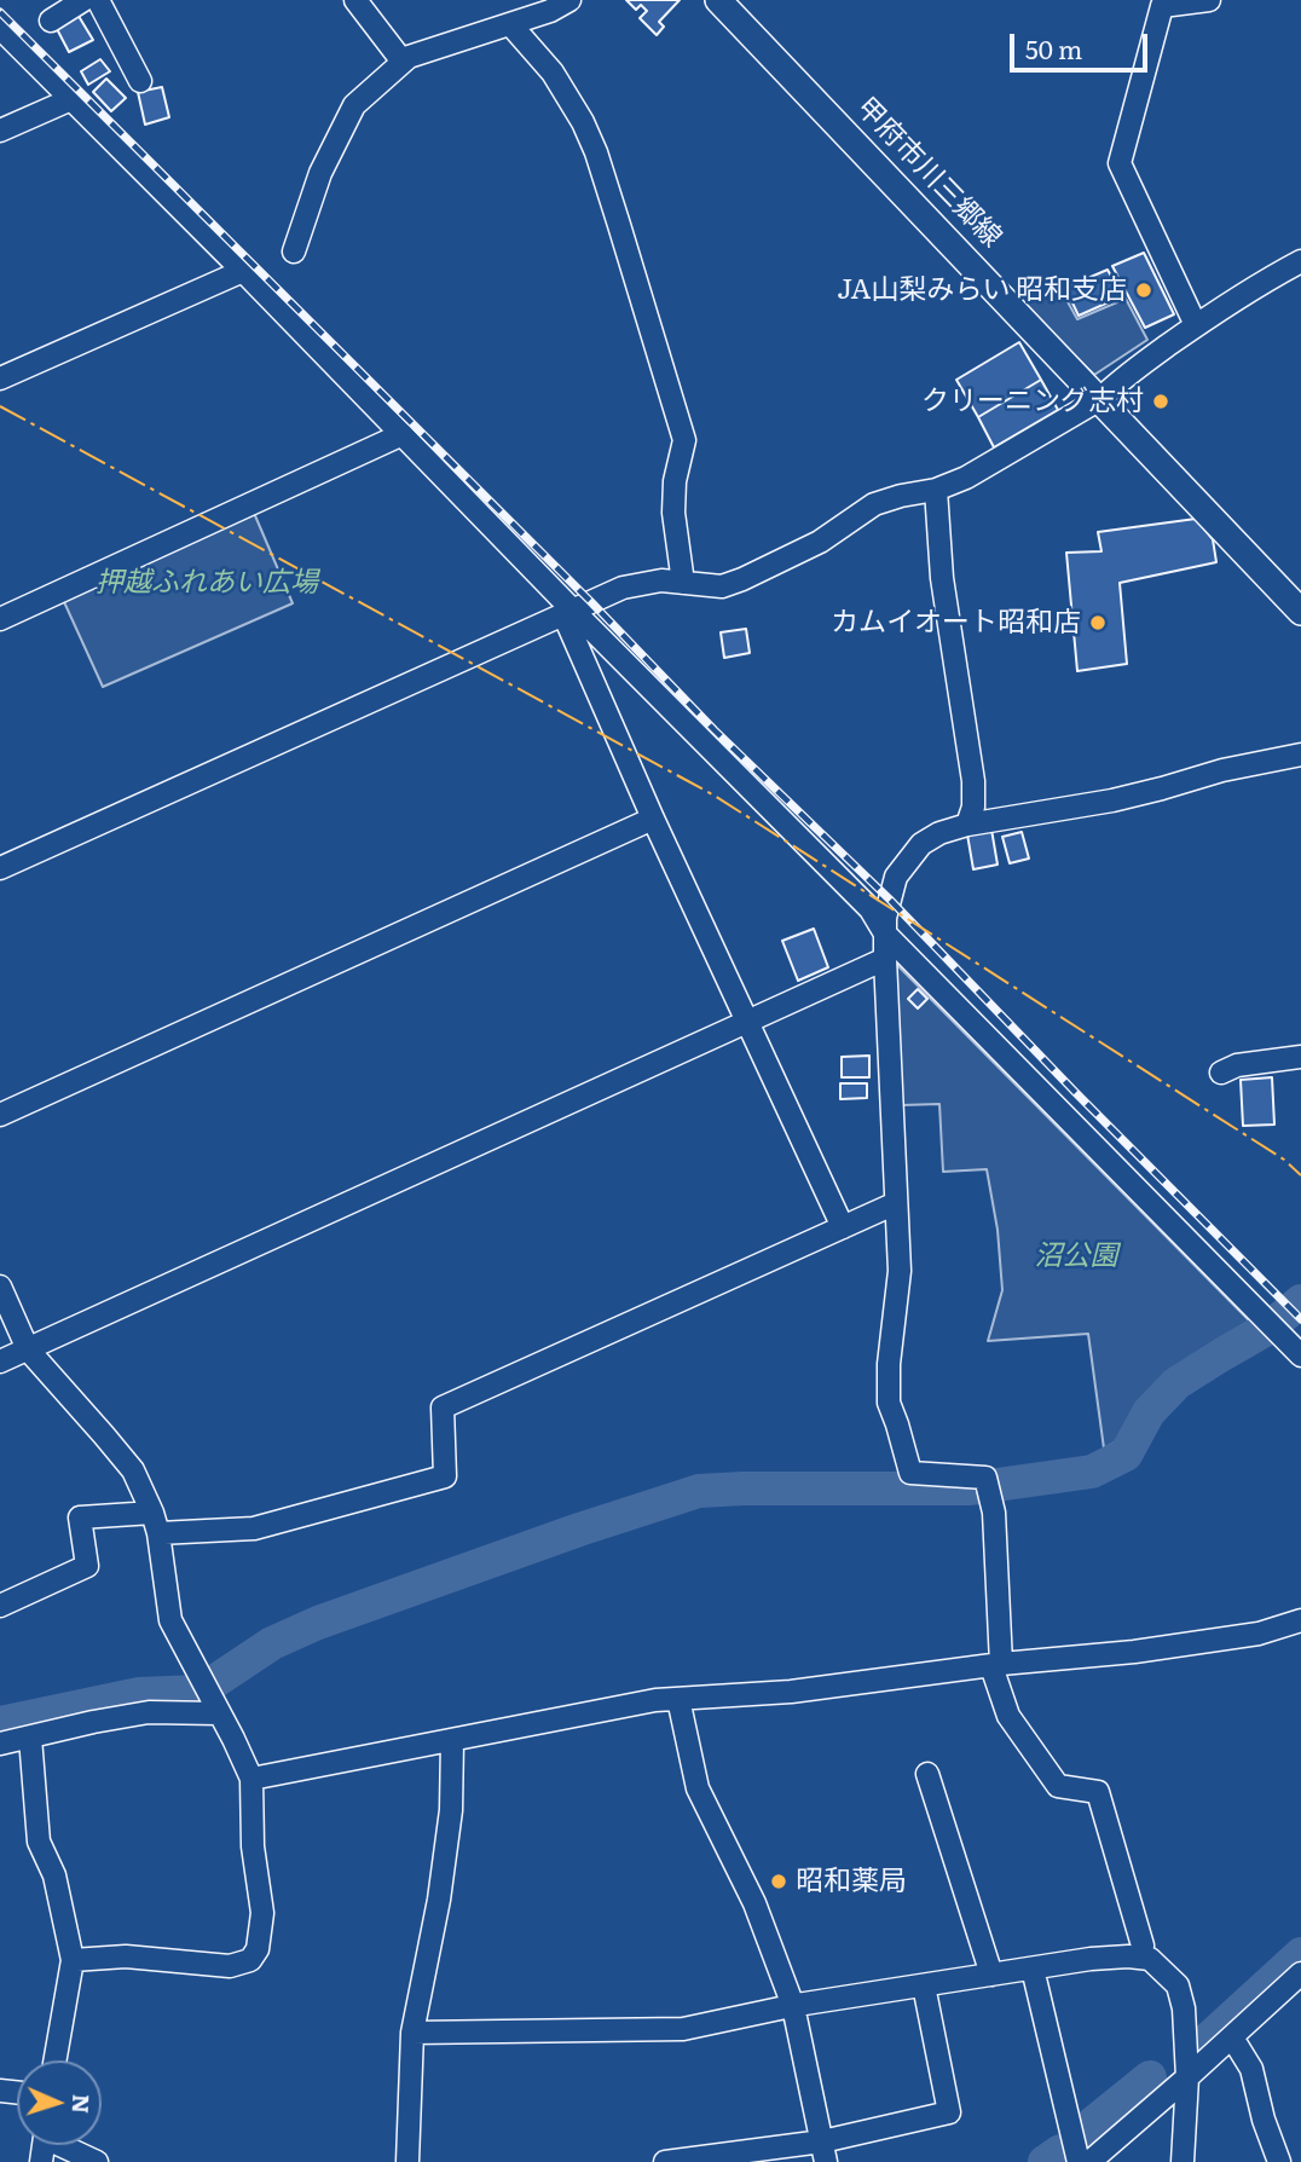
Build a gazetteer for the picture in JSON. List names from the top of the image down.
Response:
{
  "streets": {
    "main road": ["甲府市川三郷線"]
  },
  "parks": ["押越ふれあい広場", "沼公園"],
  "places": [
    "JA山梨みらい 昭和支店",
    "クリーニング志村",
    "カムイオート昭和店",
    "昭和薬局"
  ],
  "scale_bar": "50 m",
  "north": "right"
}
